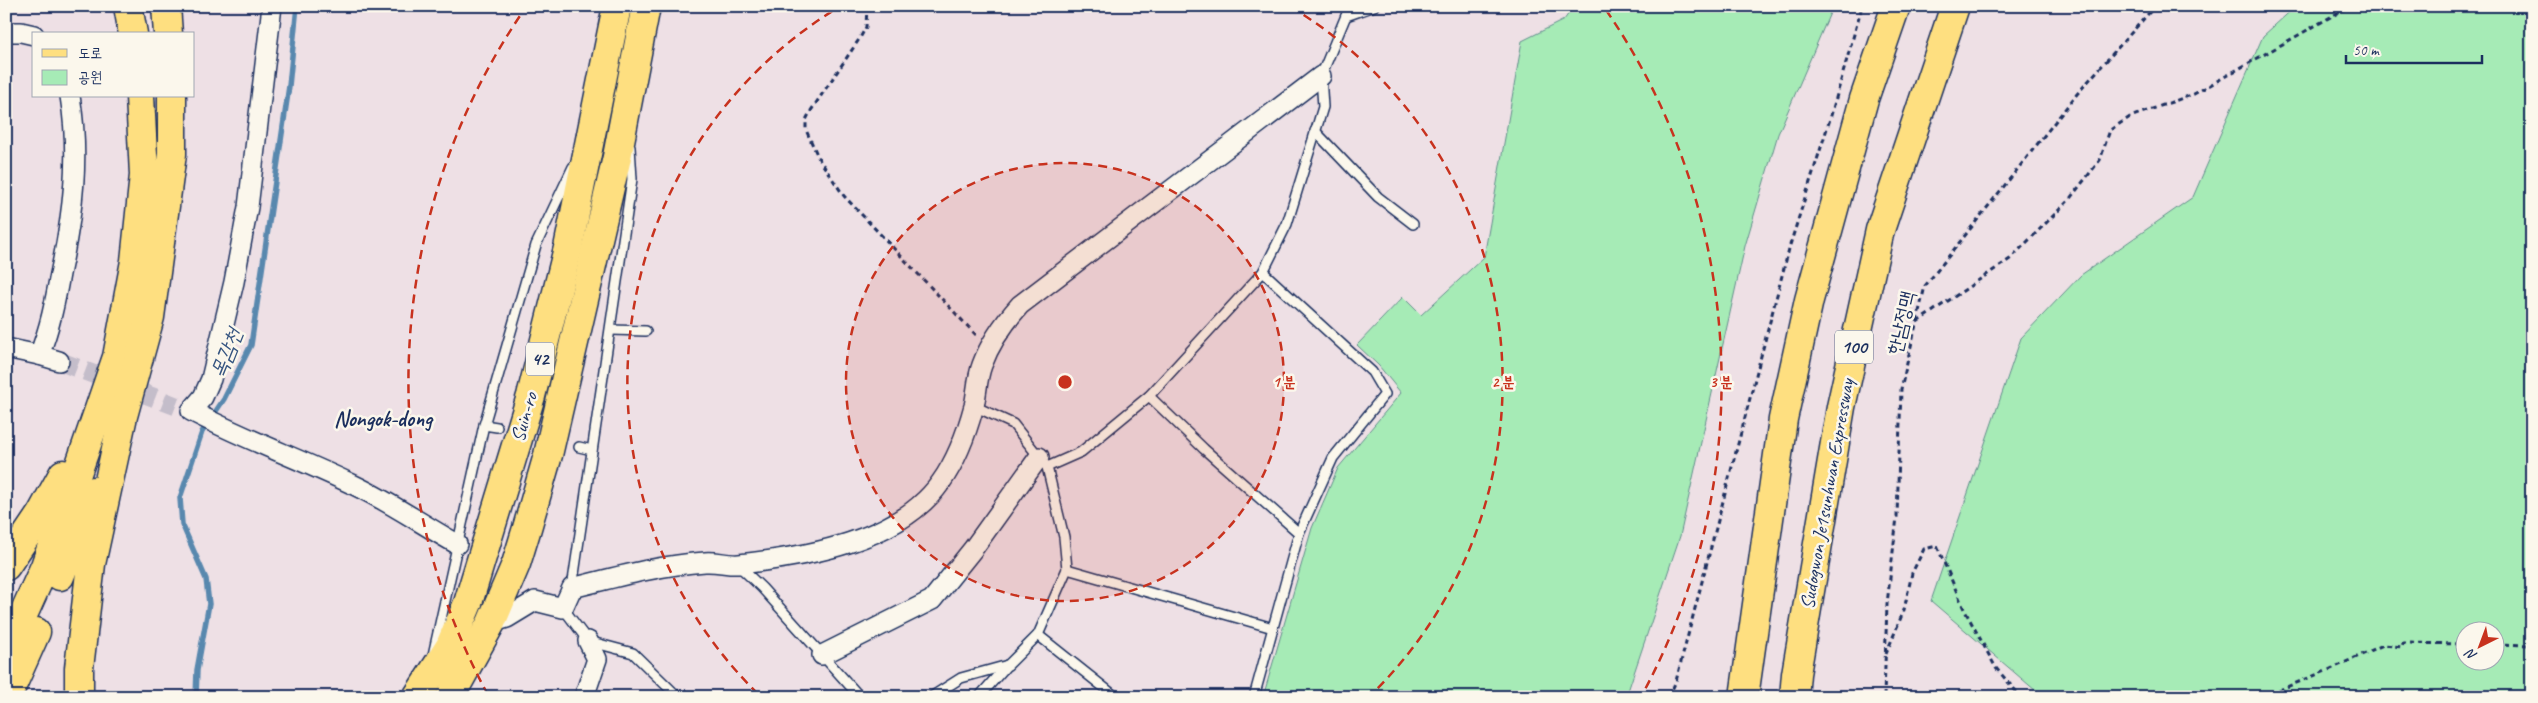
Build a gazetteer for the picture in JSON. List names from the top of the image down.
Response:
{
  "streets": {
    "main road": [
      "100",
      "42",
      "Suin-ro",
      "Sudogwon Je1sunhwan Expressway"
    ],
    "path": ["한남정맥"]
  },
  "districts": ["Nongok-dong"],
  "water": ["목감천"],
  "legend": ["도로", "공원"],
  "scale_bar": "50 m",
  "north": "bottom left",
  "rings": ["1 분", "2 분", "3 분"]
}
